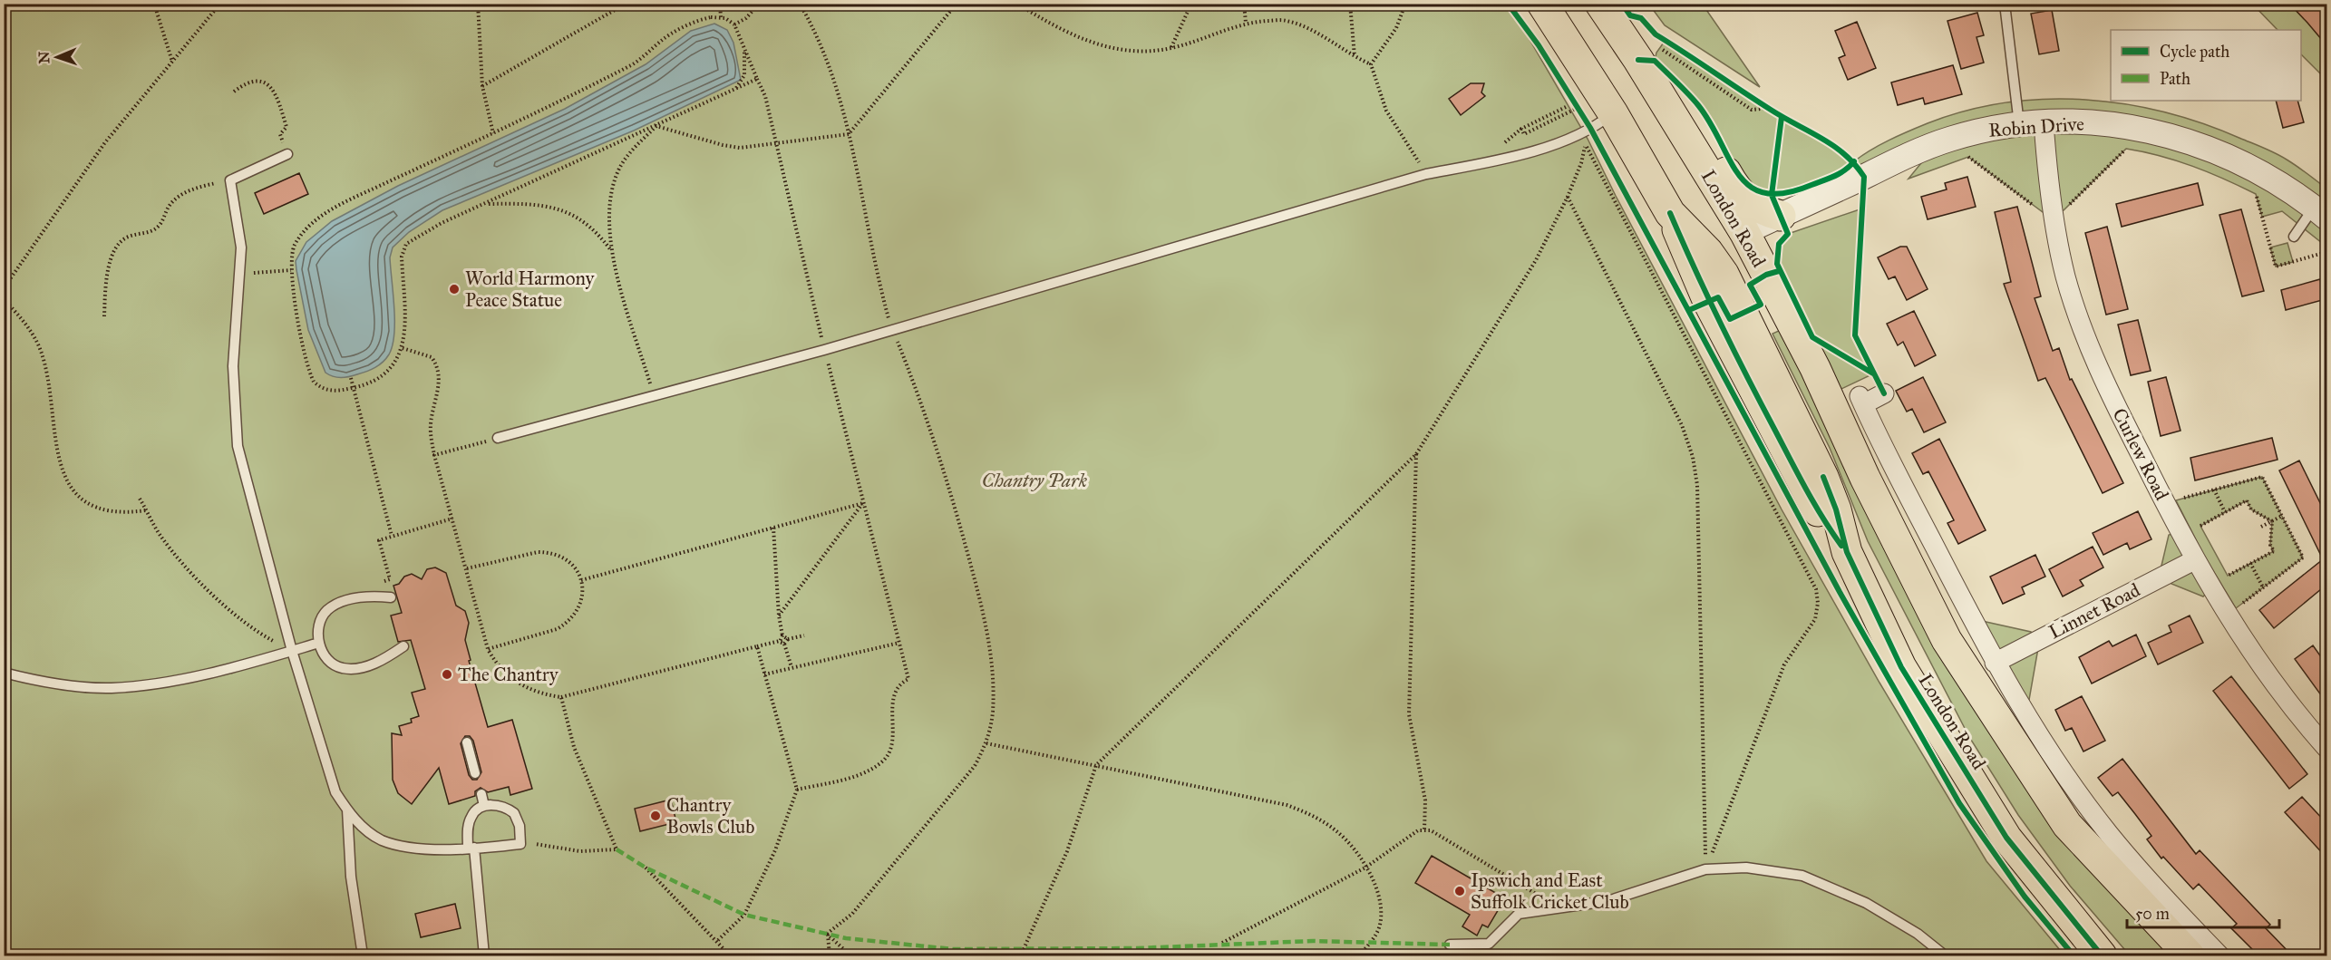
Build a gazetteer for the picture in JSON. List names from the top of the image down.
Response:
{
  "streets": {
    "main road": ["London Road"],
    "street": ["Robin Drive", "Curlew Road", "Linnet Road"]
  },
  "crossings": [
    ["Robin Drive", "London Road"],
    ["Robin Drive", "Curlew Road"],
    ["Curlew Road", "Linnet Road"]
  ],
  "parks": ["Chantry Park"],
  "places": [
    "World Harmony Peace Statue",
    "The Chantry",
    "Chantry Bowls Club",
    "Ipswich and East Suffolk Cricket Club"
  ],
  "legend": ["Cycle path", "Path"],
  "scale_bar": "50 m",
  "north": "left"
}
